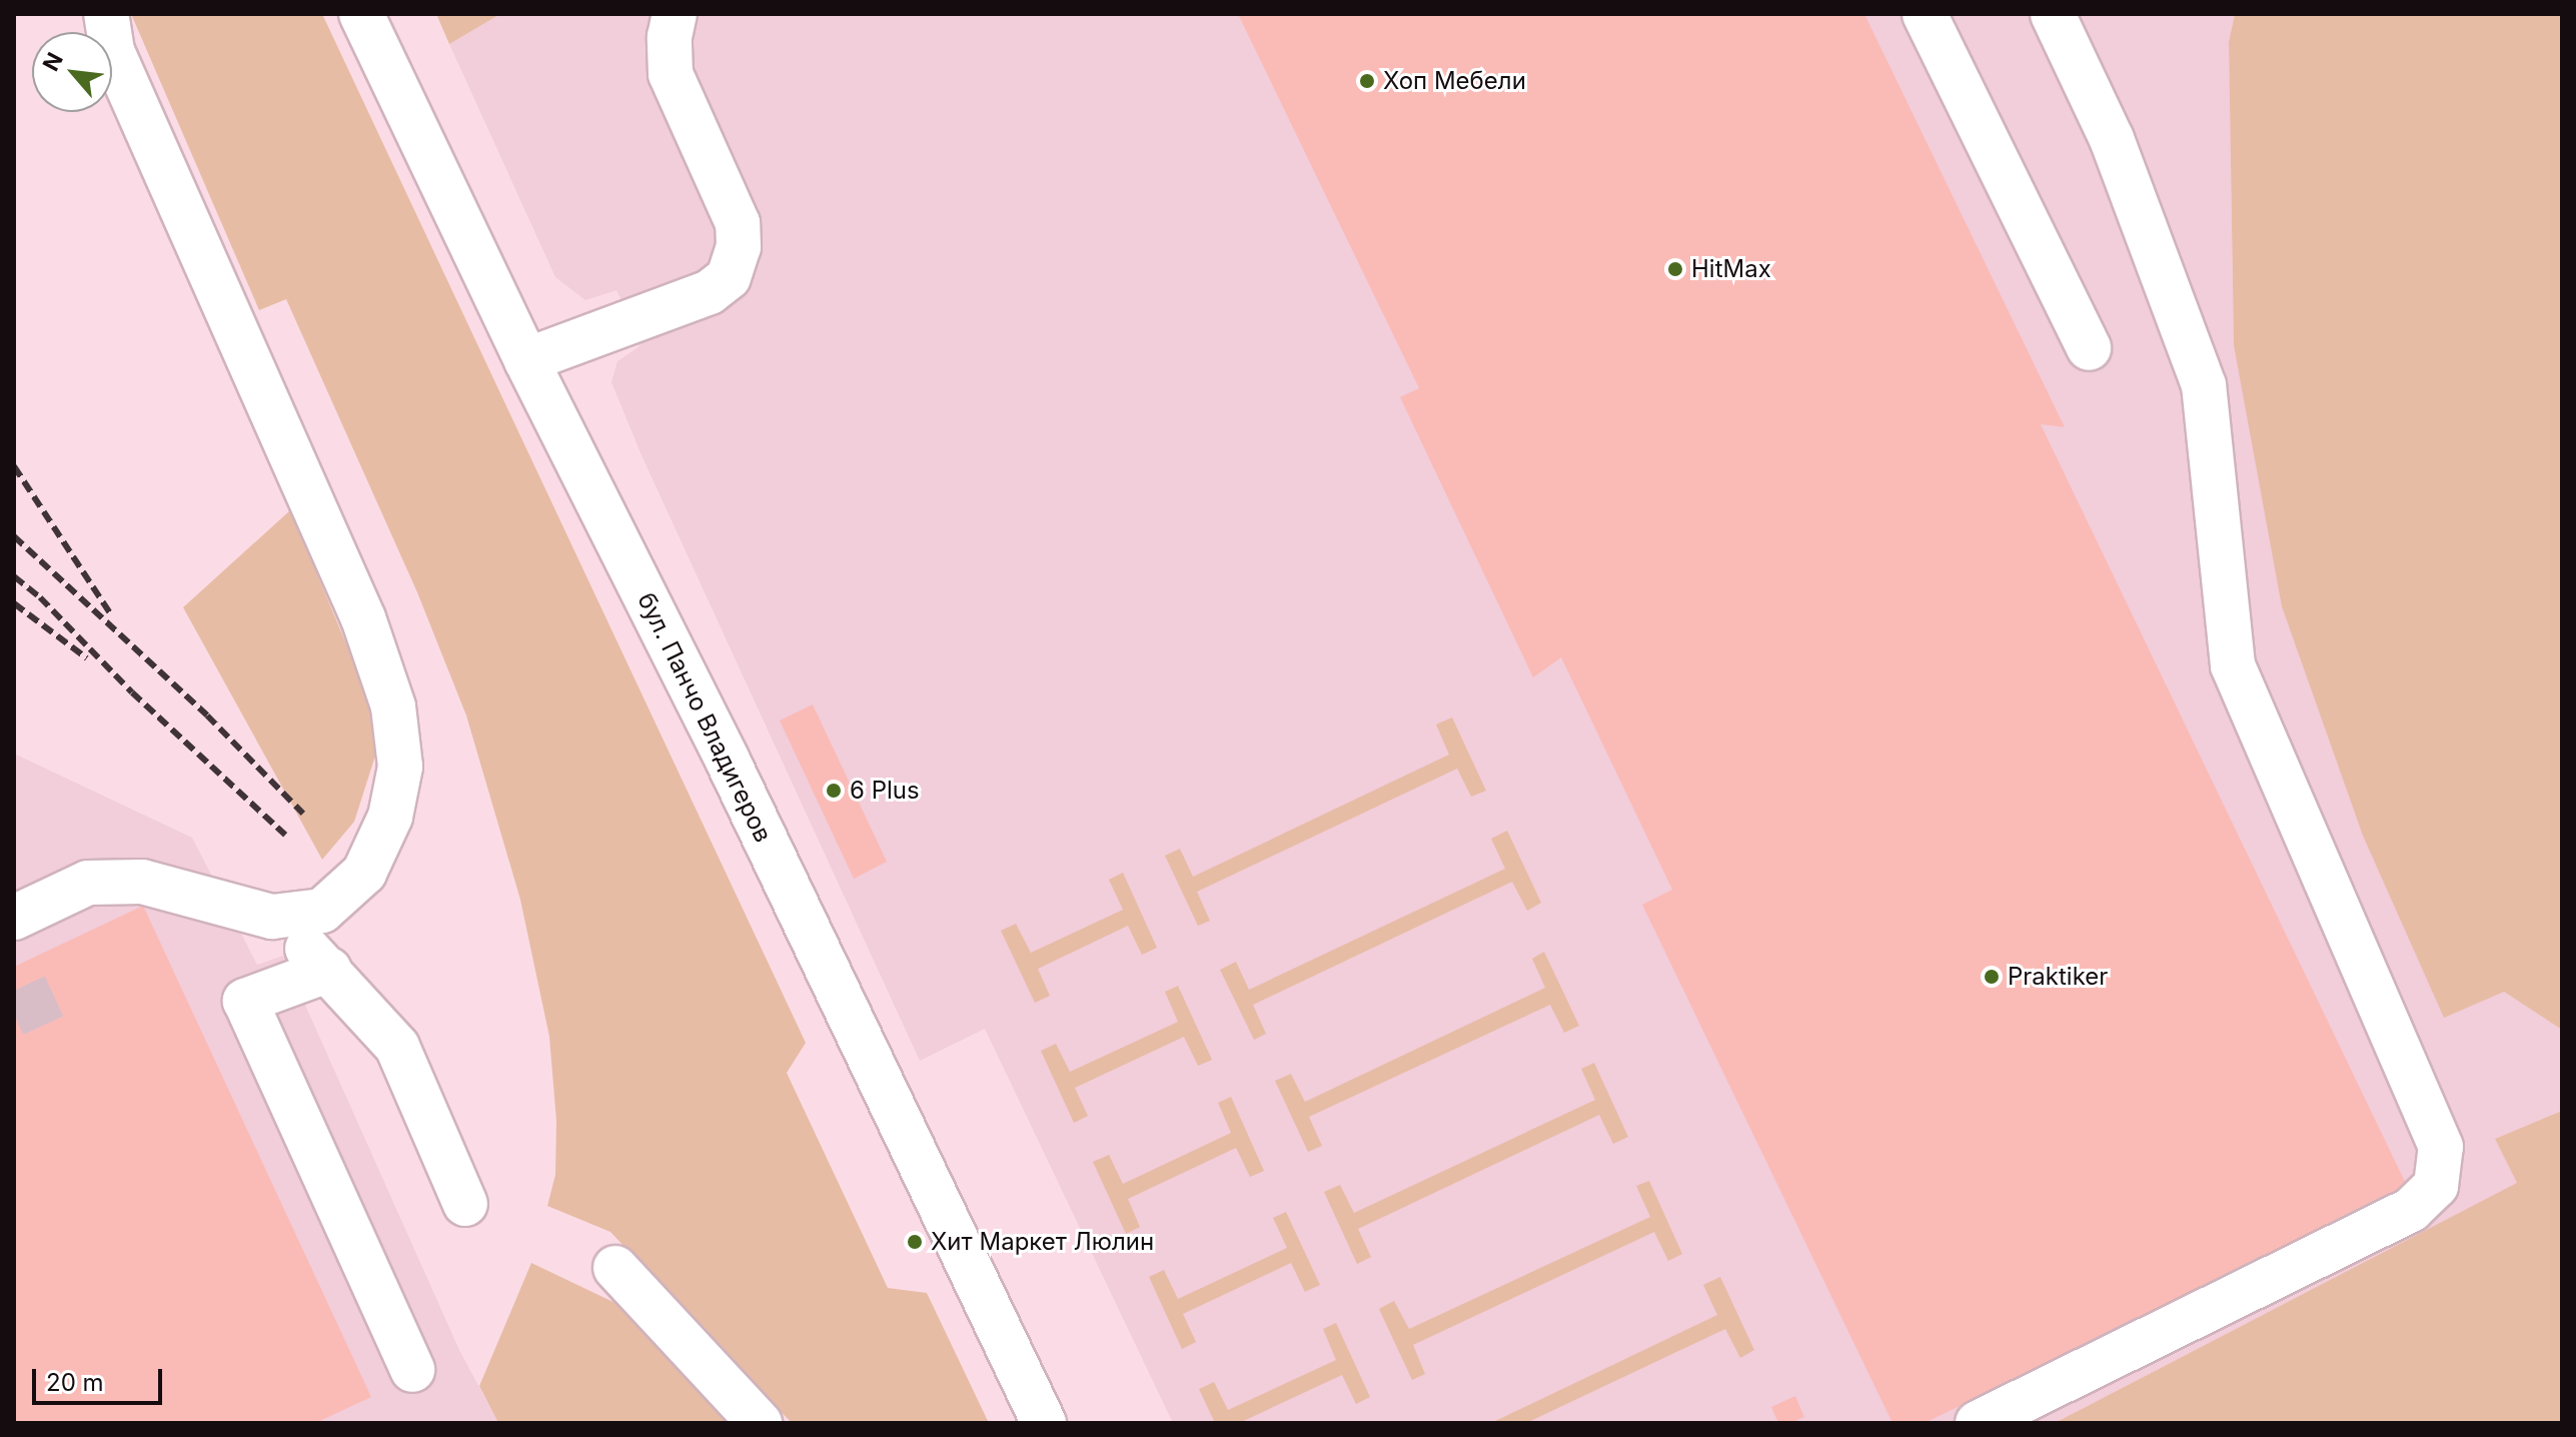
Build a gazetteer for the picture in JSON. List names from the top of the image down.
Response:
{
  "streets": {
    "street": ["бул. Панчо Владигеров"]
  },
  "places": [
    "Хоп Мебели",
    "HitMax",
    "6 Plus",
    "Praktiker",
    "Хит Маркет Люлин"
  ],
  "scale_bar": "20 m",
  "north": "top left"
}
